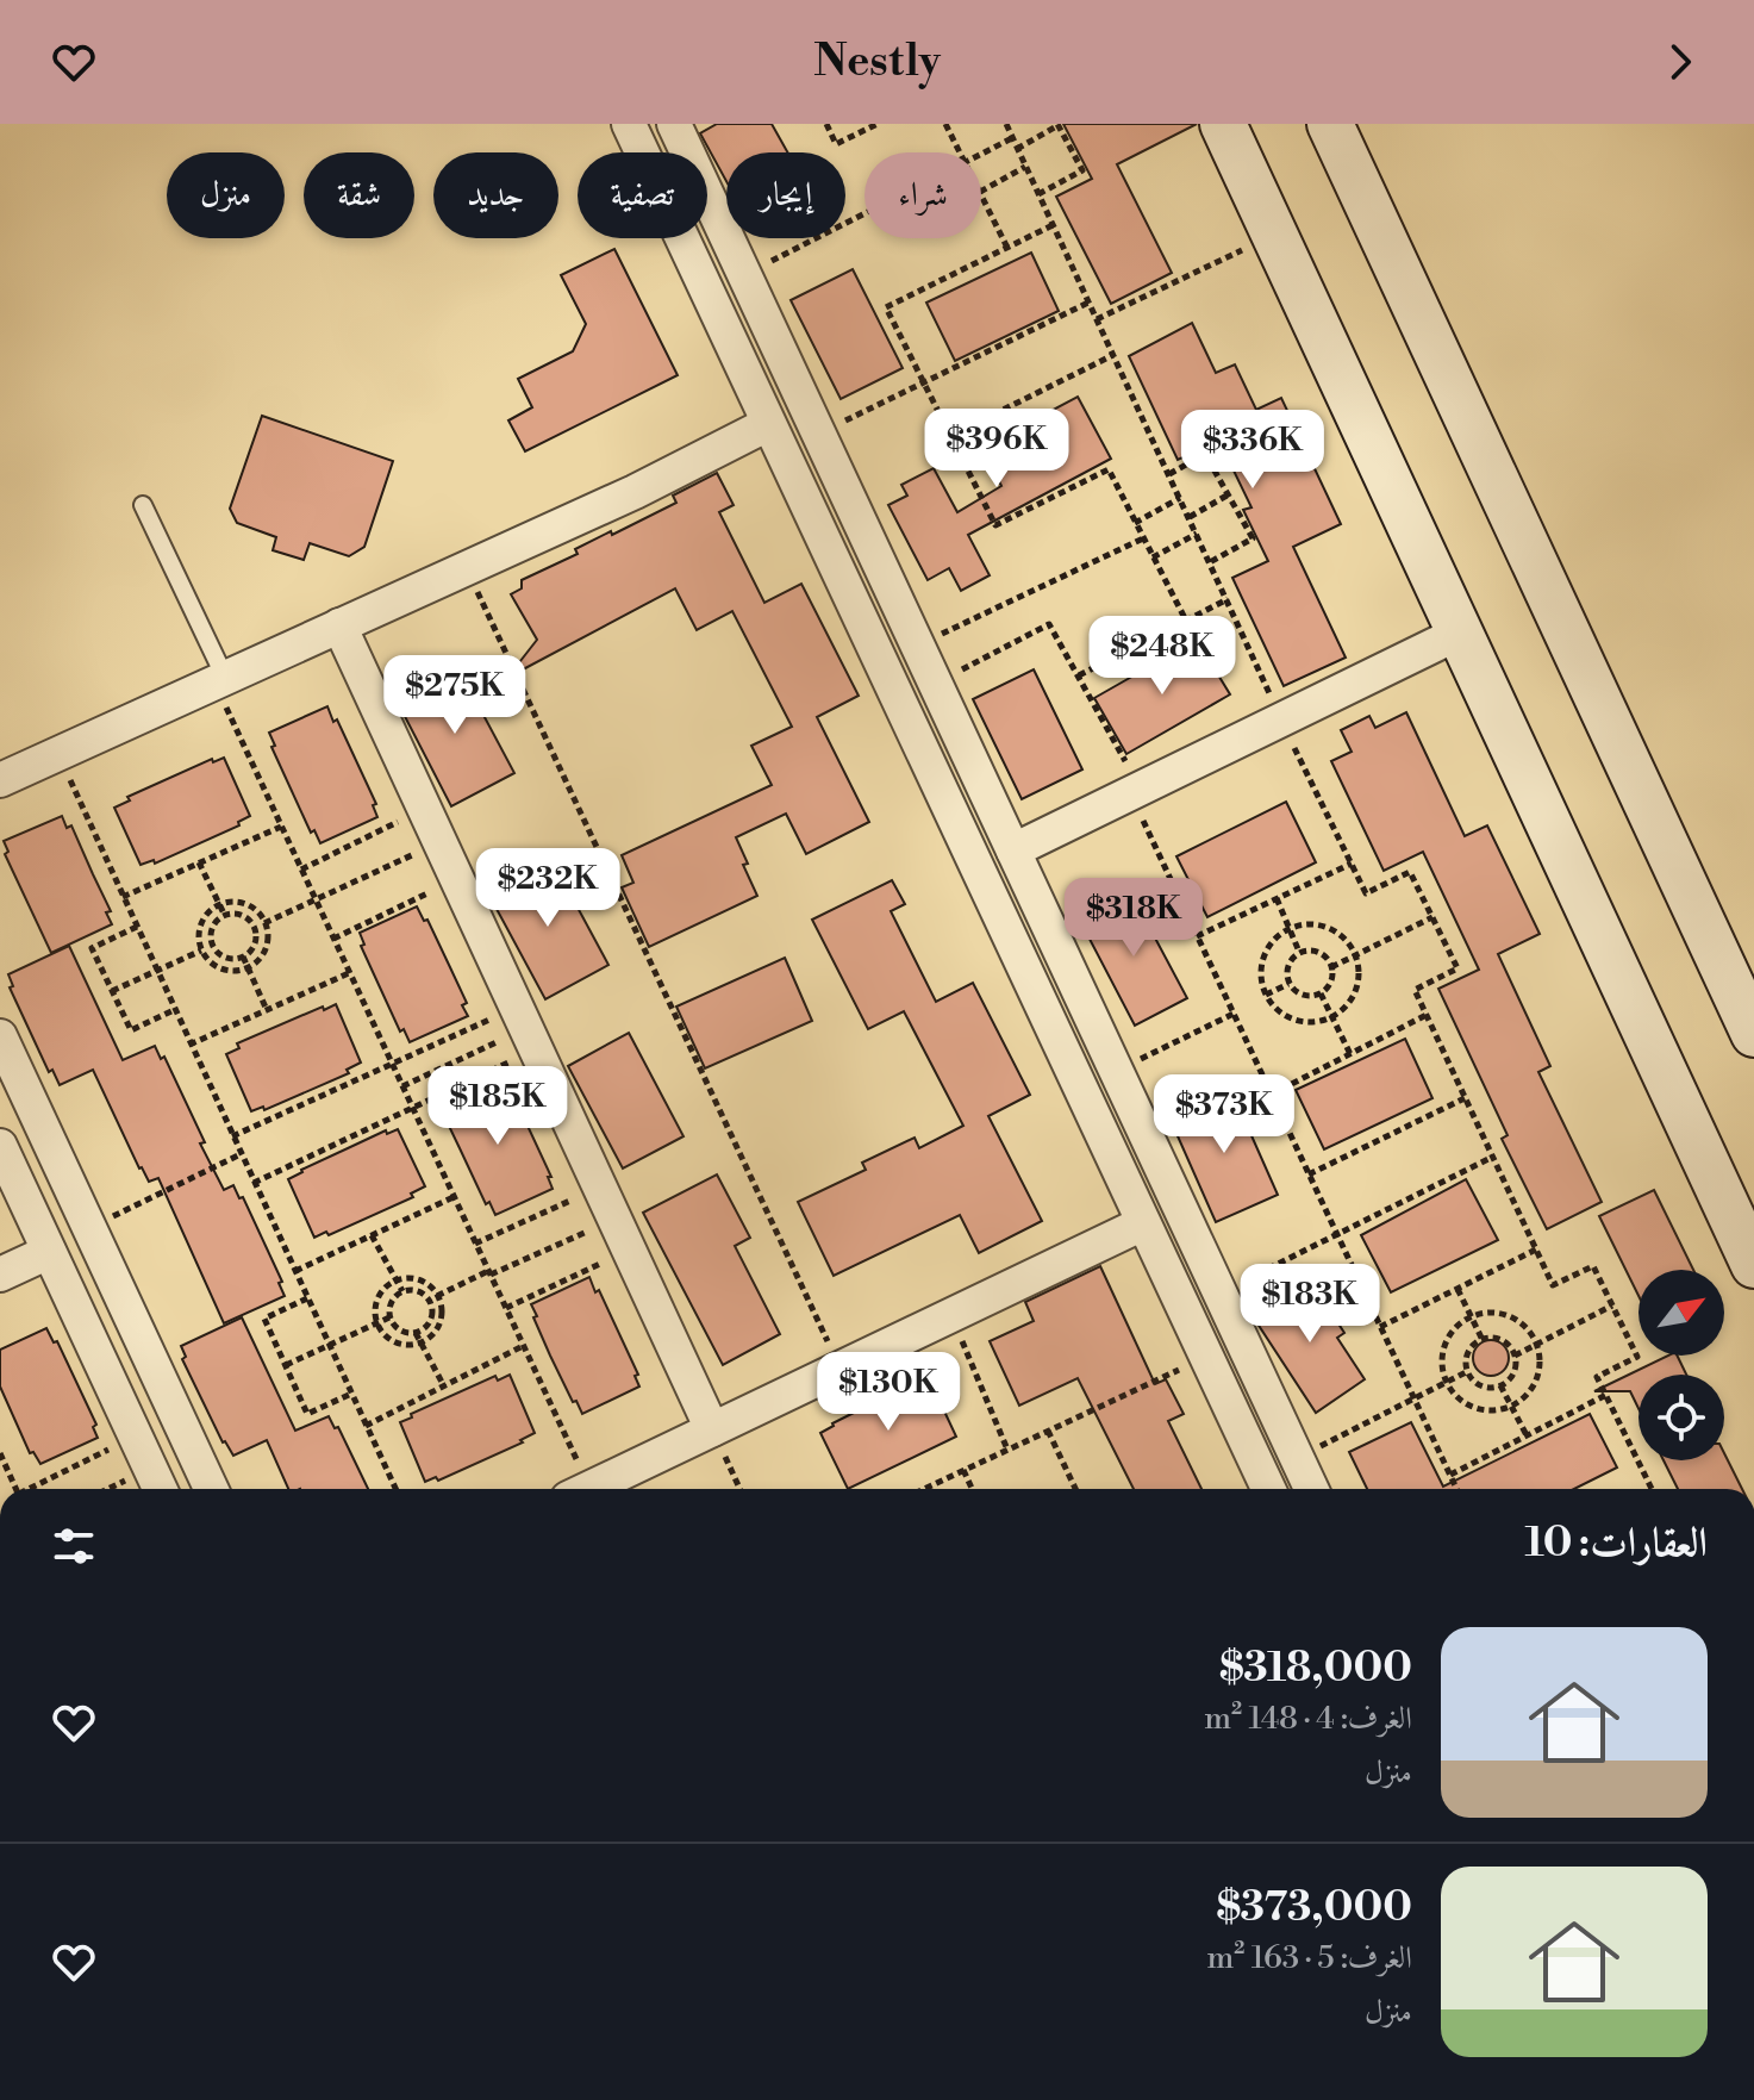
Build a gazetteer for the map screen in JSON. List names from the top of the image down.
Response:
{
  "north": "top right",
  "page": {
    "header": "Nestly",
    "chip": [
      "شراء",
      "إيجار",
      "تصفية",
      "جديد",
      "شقة",
      "منزل"
    ],
    "price": [
      "$396K",
      "$336K",
      "$248K",
      "$275K",
      "$232K",
      "$318K",
      "$185K",
      "$373K",
      "$183K",
      "$130K"
    ],
    "heading": "العقارات: 10",
    "list": [
      {
        "name": "$318,000",
        "note": "الغرف: 4 · 148 m² · منزل"
      },
      {
        "name": "$373,000",
        "note": "الغرف: 5 · 163 m² · منزل"
      }
    ]
  }
}
